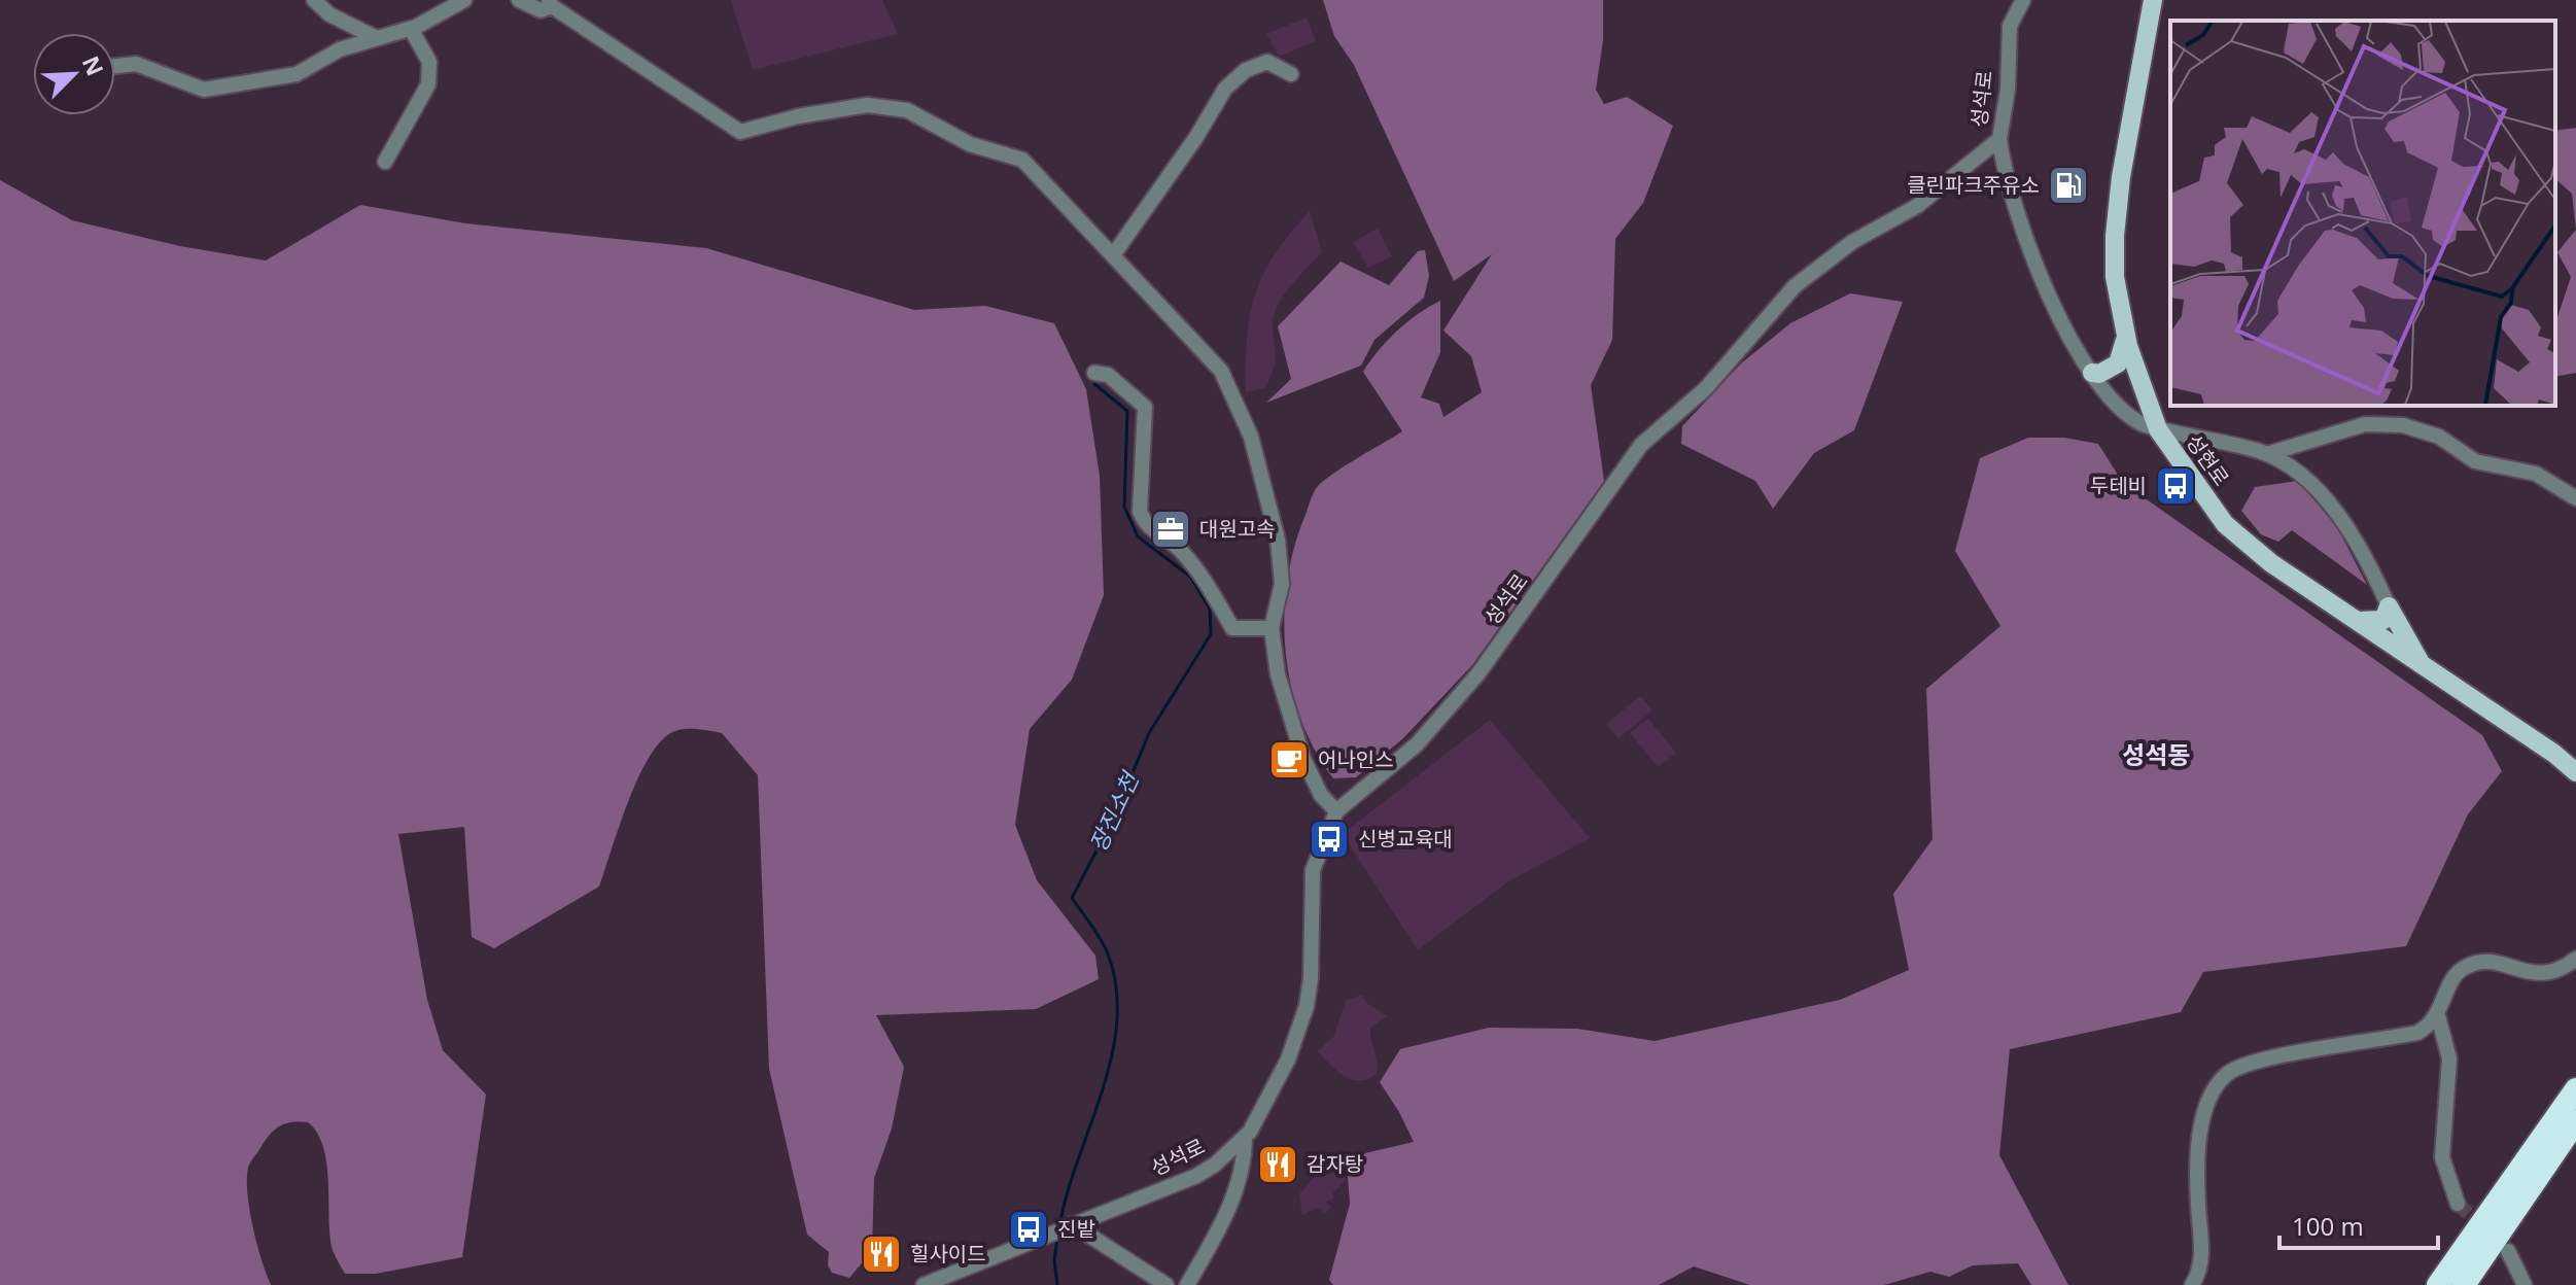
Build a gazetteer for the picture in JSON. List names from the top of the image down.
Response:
{
  "streets": {
    "main road": ["성현로"],
    "street": ["성석로"]
  },
  "districts": ["성석동"],
  "water": ["장진소천"],
  "places": {
    "fuel station": ["클린파크주유소"],
    "bus stop": ["두테비", "신병교육대", "진밭"],
    "office": ["대원고속"],
    "cafe": ["어나인스"],
    "restaurant": ["감자탕", "힐사이드"]
  },
  "scale_bar": "100 m",
  "north": "top right"
}
